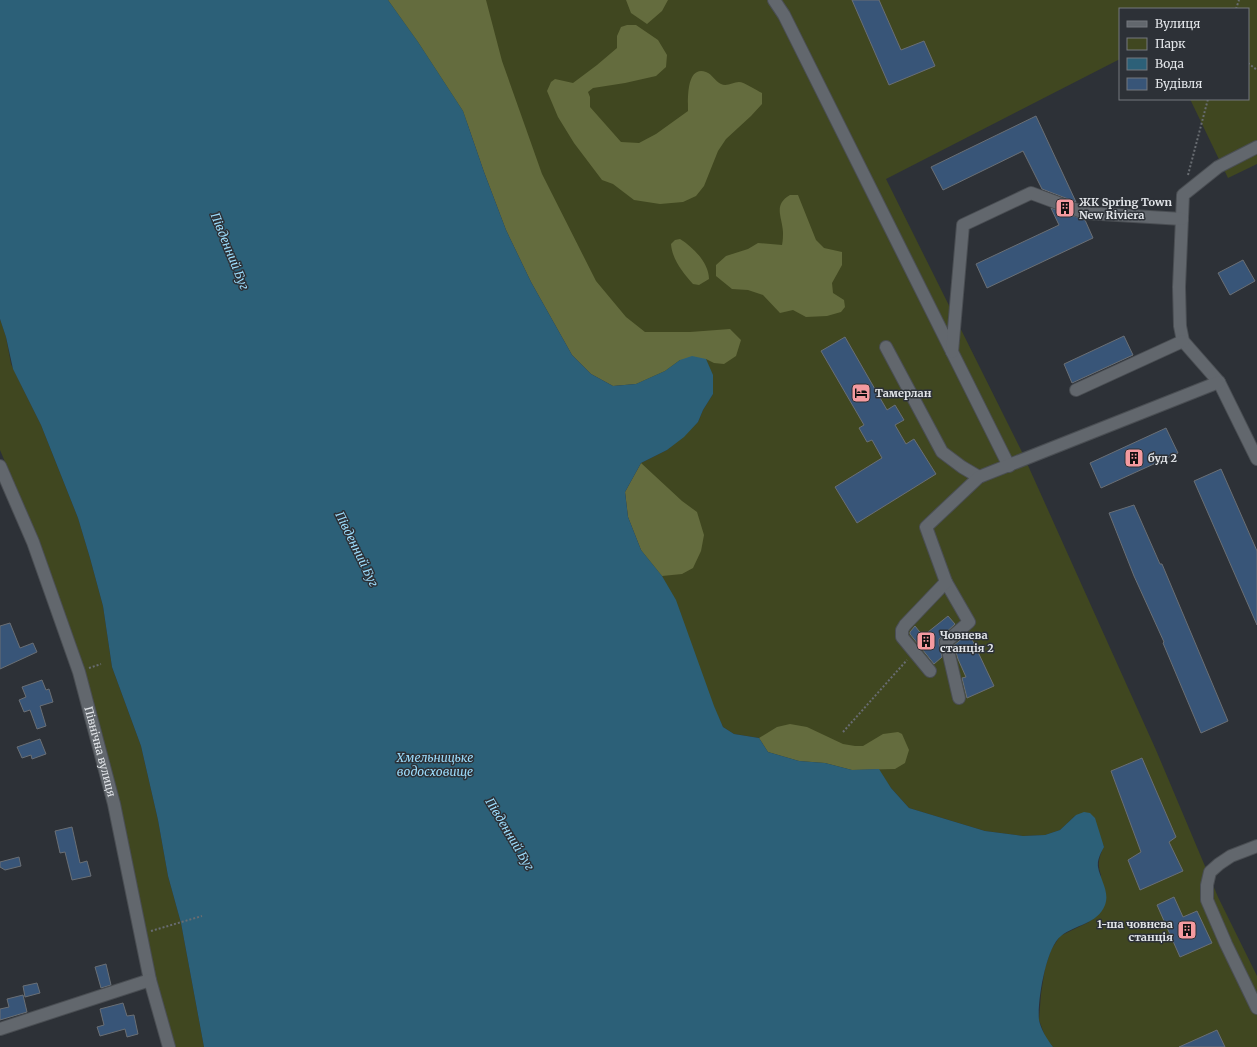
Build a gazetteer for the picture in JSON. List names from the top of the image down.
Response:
{
  "streets": {
    "street": ["Північна вулиця"]
  },
  "water": ["Південний Буг", "Хмельницьке водосховище"],
  "places": {
    "building": [
      "ЖК Spring Town New Riviera",
      "буд 2",
      "Човнева станція 2",
      "1-ша човнева станція"
    ],
    "hotel": ["Тамерлан"]
  },
  "legend": [
    "Вулиця",
    "Парк",
    "Вода",
    "Будівля"
  ]
}
